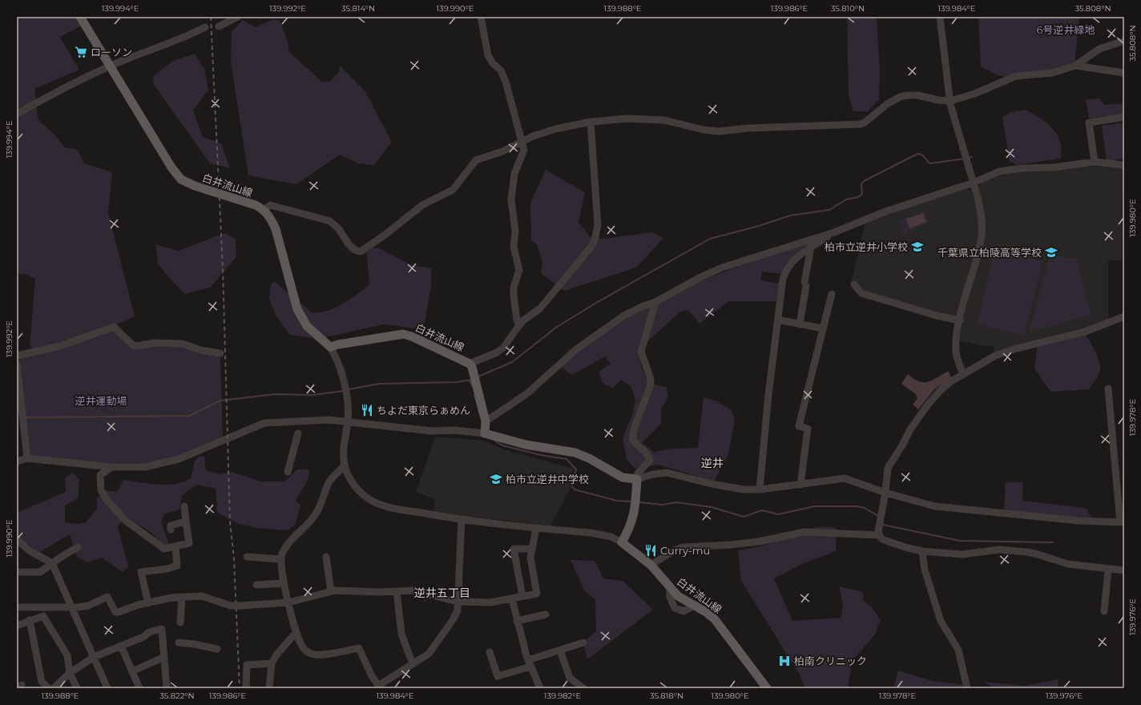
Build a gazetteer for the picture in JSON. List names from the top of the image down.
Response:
{
  "streets": {
    "main road": ["白井流山線"]
  },
  "districts": ["逆井", "逆井五丁目"],
  "parks": ["6号逆井緑地", "逆井運動場"],
  "places": {
    "supermarket": ["ローソン"],
    "school or university": ["柏市立逆井小学校", "千葉県立柏陵高等学校", "柏市立逆井中学校"],
    "restaurant": ["ちよだ東京らぁめん", "Curry-mu"],
    "hospital": ["柏南クリニック"]
  },
  "coordinates": [
    "139.994°E",
    "139.992°E",
    "35.814°N",
    "139.990°E",
    "139.988°E",
    "139.986°E",
    "35.810°N",
    "139.984°E",
    "35.808°N",
    "139.980°E",
    "139.978°E",
    "139.976°E",
    "35.822°N",
    "139.982°E",
    "35.818°N"
  ]
}
